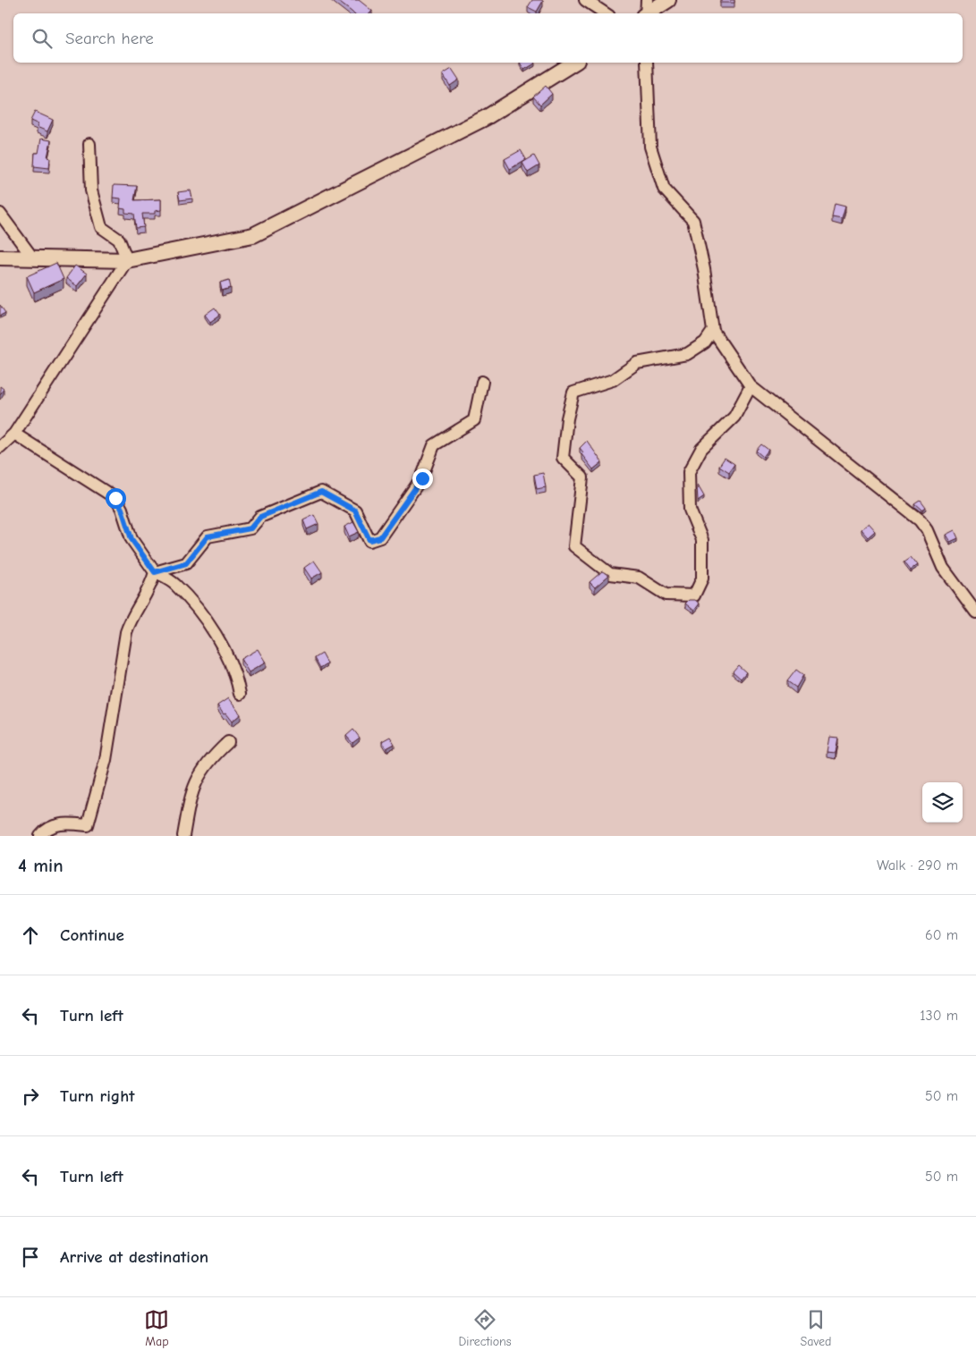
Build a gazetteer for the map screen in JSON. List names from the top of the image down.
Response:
{
  "page": {
    "search": "Search here",
    "heading": ["4 min", "Walk · 290 m"],
    "list": [
      ["Continue", "60 m"],
      ["Turn left", "130 m"],
      ["Turn right", "50 m"],
      ["Turn left", "50 m"],
      "Arrive at destination"
    ],
    "nav": ["Map", "Directions", "Saved"]
  }
}
